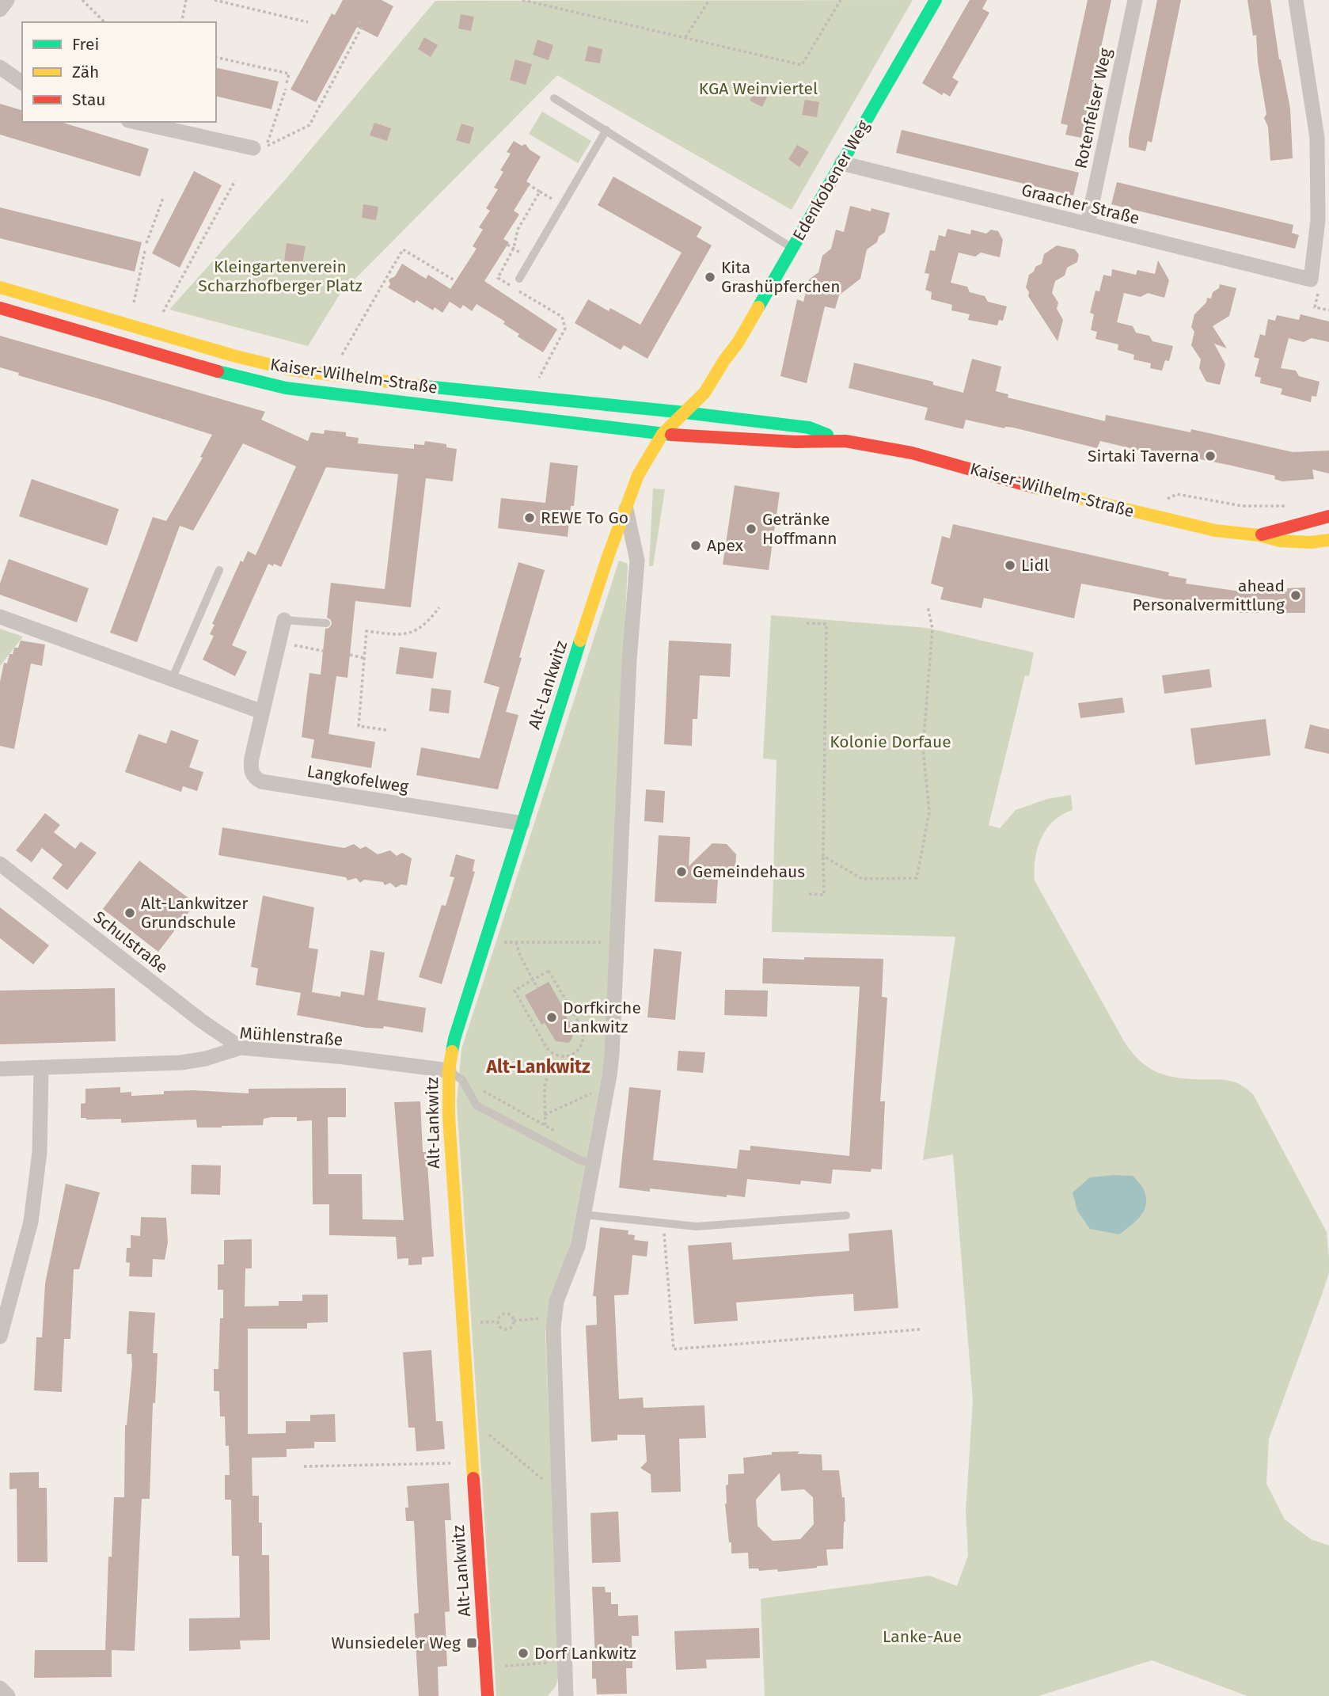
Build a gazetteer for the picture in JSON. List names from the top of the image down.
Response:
{
  "streets": {
    "main road": ["Edenkobener Weg", "Kaiser-Wilhelm-Straße", "Alt-Lankwitz"],
    "street": [
      "Rotenfelser Weg",
      "Graacher Straße",
      "Langkofelweg",
      "Schulstraße",
      "Mühlenstraße"
    ]
  },
  "crossings": [
    ["Rotenfelser Weg", "Graacher Straße"],
    ["Edenkobener Weg", "Graacher Straße"],
    ["Edenkobener Weg", "Kaiser-Wilhelm-Straße"],
    ["Kaiser-Wilhelm-Straße", "Alt-Lankwitz"],
    ["Alt-Lankwitz", "Langkofelweg"],
    ["Alt-Lankwitz", "Mühlenstraße"],
    ["Schulstraße", "Mühlenstraße"]
  ],
  "districts": ["Alt-Lankwitz"],
  "parks": [
    "KGA Weinviertel",
    "Kleingartenverein Scharzhofberger Platz",
    "Kolonie Dorfaue",
    "Lanke-Aue"
  ],
  "places": {
    "other": [
      "Kita Grashüpferchen",
      "Sirtaki Taverna",
      "REWE To Go",
      "Getränke Hoffmann",
      "Apex",
      "Lidl",
      "ahead Personalvermittlung",
      "Gemeindehaus",
      "Alt-Lankwitzer Grundschule",
      "Dorfkirche Lankwitz",
      "Dorf Lankwitz"
    ],
    "transit": ["Wunsiedeler Weg"]
  },
  "legend": ["Frei", "Zäh", "Stau"]
}
